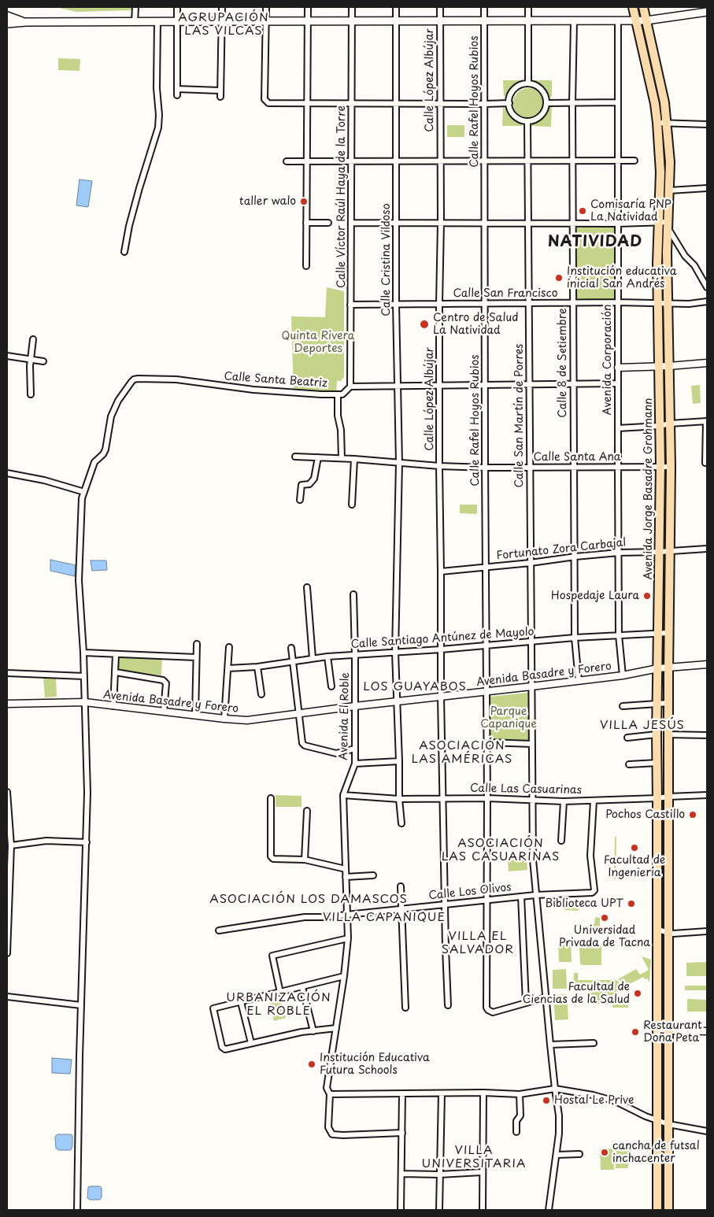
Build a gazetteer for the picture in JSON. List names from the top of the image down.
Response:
{
  "streets": {
    "highway": ["Avenida Jorge Basadre Grohmann"],
    "street": [
      "Calle López Albújar",
      "Calle Rafel Hoyos Rubios",
      "Calle Víctor Raúl Haya de la Torre",
      "Calle Cristina Vildoso",
      "Calle San Francisco",
      "Avenida Corporación",
      "Calle 8 de Setiembre",
      "Calle Santa Beatriz",
      "Calle San Martín de Porres",
      "Calle Santa Ana",
      "Fortunato Zora Carbajal",
      "Calle Santiago Antúnez de Mayolo",
      "Avenida Basadre y Forero",
      "Avenida El Roble",
      "Calle Las Casuarinas",
      "Calle Los Olivos"
    ]
  },
  "crossings": [
    ["Calle López Albújar", "Calle San Francisco"],
    ["Calle López Albújar", "Calle Santa Ana"],
    ["Calle López Albújar", "Fortunato Zora Carbajal"],
    ["Calle López Albújar", "Calle Santiago Antúnez de Mayolo"],
    ["Calle López Albújar", "Avenida Basadre y Forero"],
    ["Calle López Albújar", "Calle Las Casuarinas"],
    ["Calle López Albújar", "Calle Los Olivos"],
    ["Calle Rafel Hoyos Rubios", "Calle San Francisco"],
    ["Calle Rafel Hoyos Rubios", "Calle Santa Ana"],
    ["Calle Rafel Hoyos Rubios", "Fortunato Zora Carbajal"],
    ["Calle Rafel Hoyos Rubios", "Calle Santiago Antúnez de Mayolo"],
    ["Calle Rafel Hoyos Rubios", "Avenida Basadre y Forero"],
    ["Calle Rafel Hoyos Rubios", "Calle Las Casuarinas"],
    ["Calle Rafel Hoyos Rubios", "Calle Los Olivos"],
    ["Calle Víctor Raúl Haya de la Torre", "Calle San Francisco"],
    ["Calle Víctor Raúl Haya de la Torre", "Calle Santa Beatriz"],
    ["Calle Cristina Vildoso", "Calle San Francisco"],
    ["Calle Cristina Vildoso", "Calle Santa Ana"],
    ["Calle Cristina Vildoso", "Calle Santiago Antúnez de Mayolo"],
    ["Calle Cristina Vildoso", "Avenida Basadre y Forero"],
    ["Calle Cristina Vildoso", "Calle Las Casuarinas"],
    ["Calle San Francisco", "Avenida Corporación"],
    ["Calle San Francisco", "Calle 8 de Setiembre"],
    ["Calle San Francisco", "Calle San Martín de Porres"],
    ["Calle San Francisco", "Avenida Jorge Basadre Grohmann"],
    ["Avenida Corporación", "Calle Santa Ana"],
    ["Avenida Corporación", "Fortunato Zora Carbajal"],
    ["Avenida Corporación", "Calle Santiago Antúnez de Mayolo"],
    ["Avenida Corporación", "Avenida Basadre y Forero"],
    ["Calle 8 de Setiembre", "Calle Santa Ana"],
    ["Calle 8 de Setiembre", "Fortunato Zora Carbajal"],
    ["Calle 8 de Setiembre", "Calle Santiago Antúnez de Mayolo"],
    ["Calle 8 de Setiembre", "Avenida Basadre y Forero"],
    ["Calle San Martín de Porres", "Calle Santa Ana"],
    ["Calle San Martín de Porres", "Fortunato Zora Carbajal"],
    ["Calle San Martín de Porres", "Calle Santiago Antúnez de Mayolo"],
    ["Calle San Martín de Porres", "Avenida Basadre y Forero"],
    ["Calle San Martín de Porres", "Calle Las Casuarinas"],
    ["Calle San Martín de Porres", "Calle Los Olivos"],
    ["Calle Santa Ana", "Avenida Jorge Basadre Grohmann"],
    ["Avenida Jorge Basadre Grohmann", "Fortunato Zora Carbajal"],
    ["Avenida Jorge Basadre Grohmann", "Calle Santiago Antúnez de Mayolo"],
    ["Avenida Jorge Basadre Grohmann", "Avenida Basadre y Forero"],
    ["Avenida Jorge Basadre Grohmann", "Calle Las Casuarinas"],
    ["Calle Santiago Antúnez de Mayolo", "Avenida El Roble"],
    ["Avenida Basadre y Forero", "Avenida El Roble"],
    ["Avenida El Roble", "Calle Las Casuarinas"],
    ["Avenida El Roble", "Calle Los Olivos"],
    ["Calle Las Casuarinas", "Calle Los Olivos"]
  ],
  "districts": [
    "AGRUPACIÓN LAS VILCAS",
    "NATIVIDAD",
    "LOS GUAYABOS",
    "VILLA JESÚS",
    "ASOCIACIÓN LAS AMÉRICAS",
    "ASOCIACIÓN LAS CASUARINAS",
    "ASOCIACIÓN LOS DAMASCOS",
    "VILLA CAPANIQUE",
    "VILLA EL SALVADOR",
    "URBANIZACIÓN EL ROBLE",
    "VILLA UNIVERSITARIA"
  ],
  "parks": ["Quinta Rivera Deportes", "Parque Capanique"],
  "places": [
    "taller walo",
    "Comisaría PNP La Natividad",
    "Institución educativa inicial San Andrés",
    "Centro de Salud La Natividad",
    "Hospedaje Laura",
    "Pochos Castillo",
    "Facultad de Ingeniería",
    "Biblioteca UPT",
    "Universidad Privada de Tacna",
    "Facultad de Ciencias de la Salud",
    "Restaurant Doña Peta",
    "Institución Educativa Futura Schools",
    "Hostal Le Prive",
    "cancha de futsal inchacenter"
  ]
}
